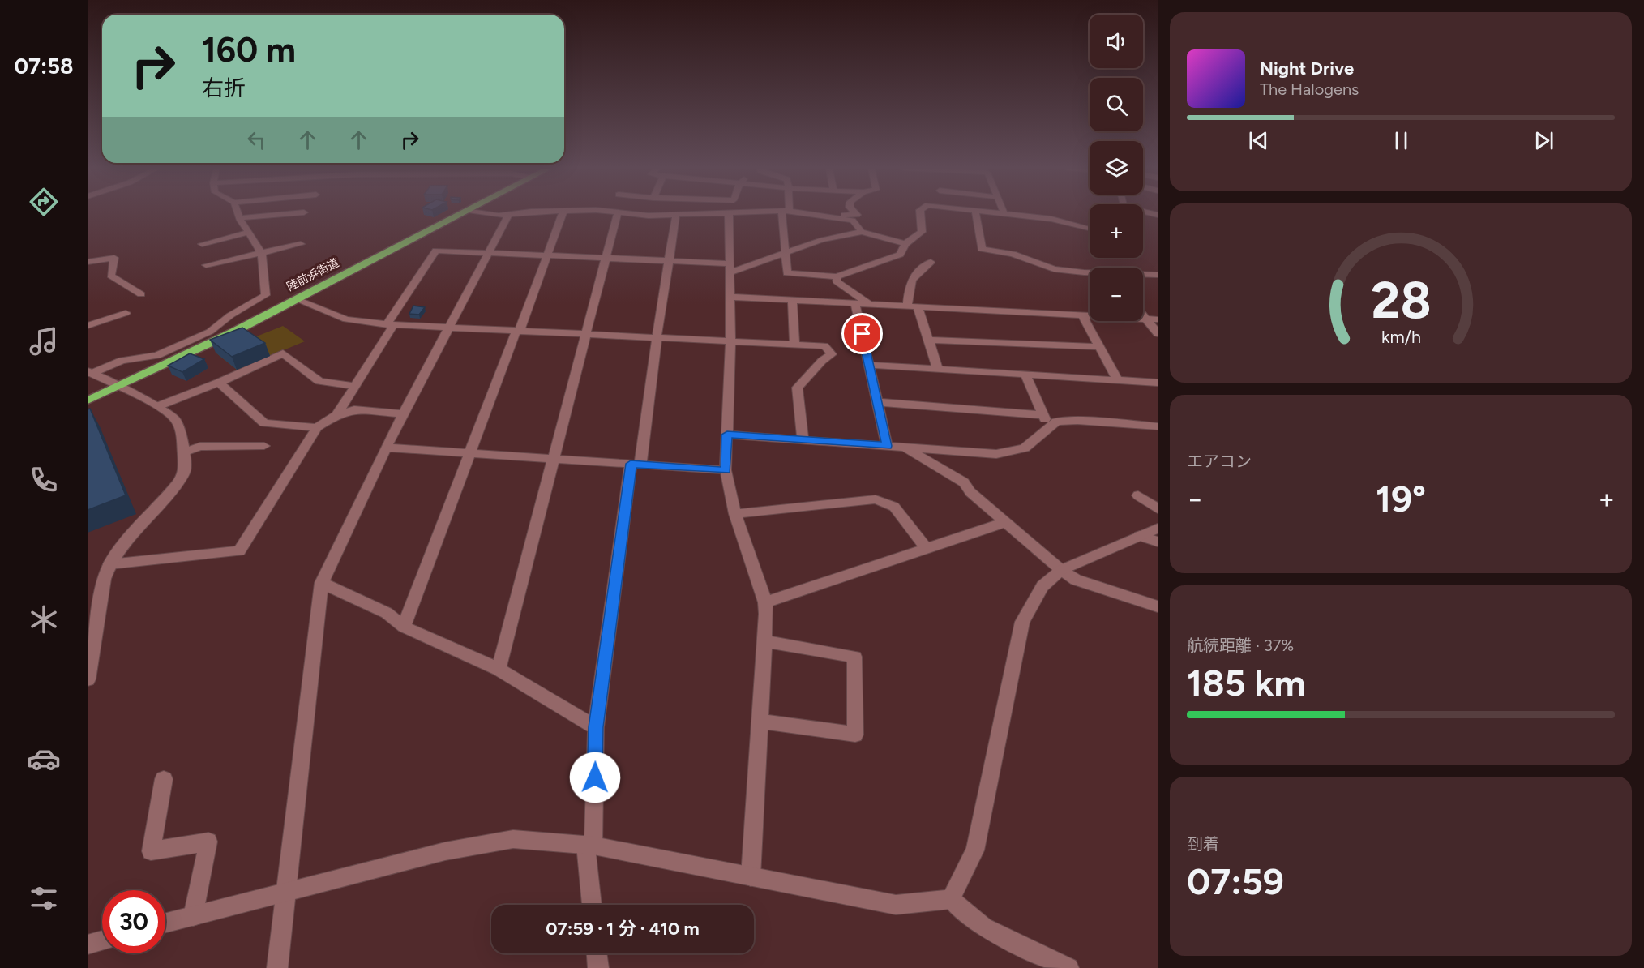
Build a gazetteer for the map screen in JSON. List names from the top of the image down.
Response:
{
  "streets": {
    "highway": ["陸前浜街道"]
  },
  "page": {
    "tabs": "07:58",
    "map_buttons": ["+", "−"],
    "turn": ["160 m", "右折"],
    "song": ["Night Drive", "The Halogens"],
    "tile": [
      "エアコン",
      ["航続距離 · 37%", "185 km"],
      ["到着", "07:59"]
    ],
    "heat": ["−", "19°", "+"],
    "limit": "30",
    "trip": "07:59 · 1 分 · 410 m",
    "gauge": ["28", "km/h"]
  }
}
